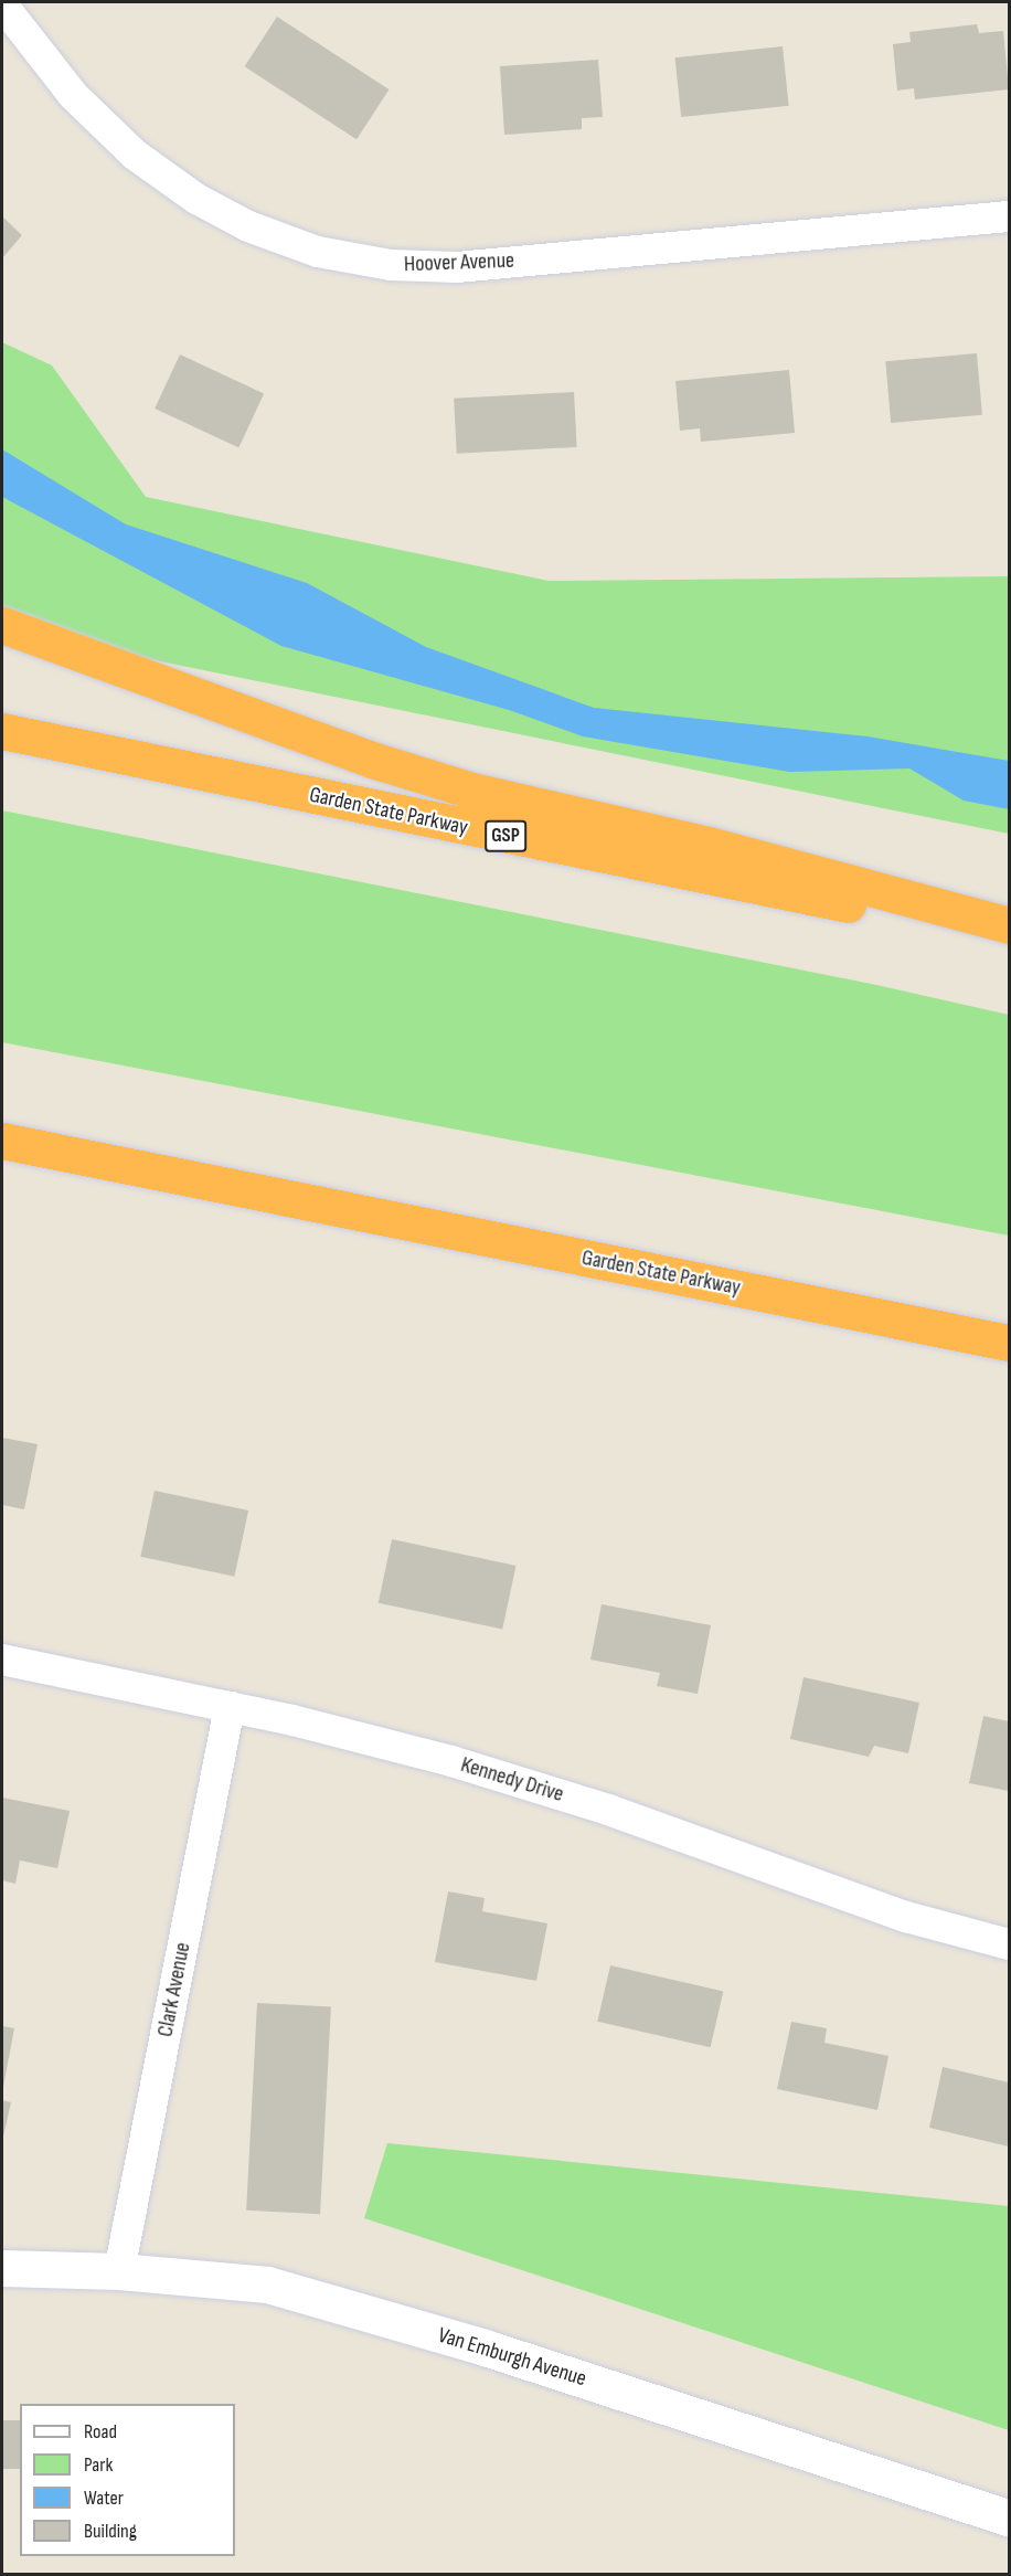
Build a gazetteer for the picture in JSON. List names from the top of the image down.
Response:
{
  "streets": {
    "highway": ["Garden State Parkway", "GSP"],
    "main road": ["Van Emburgh Avenue"],
    "street": ["Hoover Avenue", "Kennedy Drive", "Clark Avenue"]
  },
  "crossings": [
    ["Kennedy Drive", "Clark Avenue"],
    ["Clark Avenue", "Van Emburgh Avenue"]
  ],
  "legend": [
    "Road",
    "Park",
    "Water",
    "Building"
  ]
}
